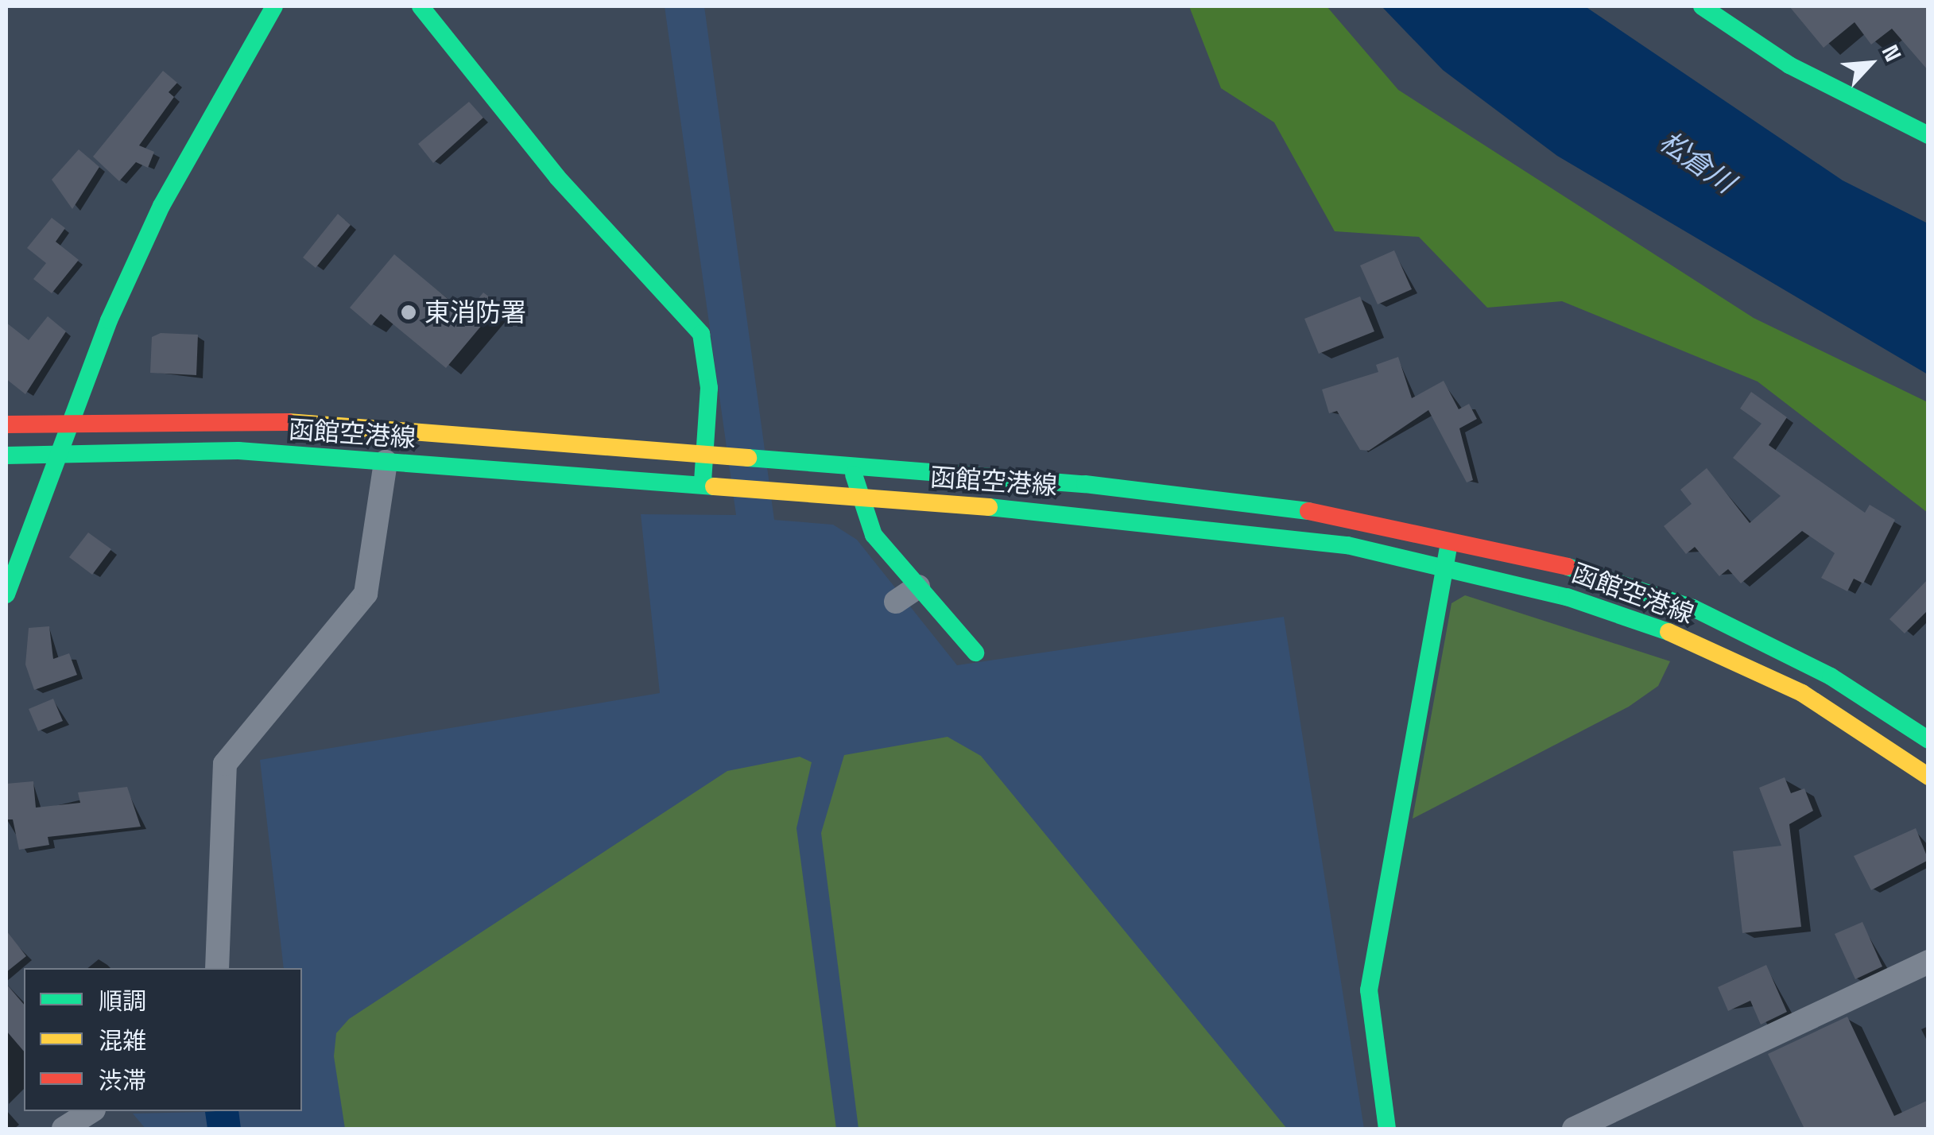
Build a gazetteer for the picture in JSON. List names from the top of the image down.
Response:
{
  "streets": {
    "main road": ["函館空港線"]
  },
  "water": ["松倉川"],
  "places": ["東消防署"],
  "legend": ["順調", "混雑", "渋滞"],
  "north": "top right"
}
